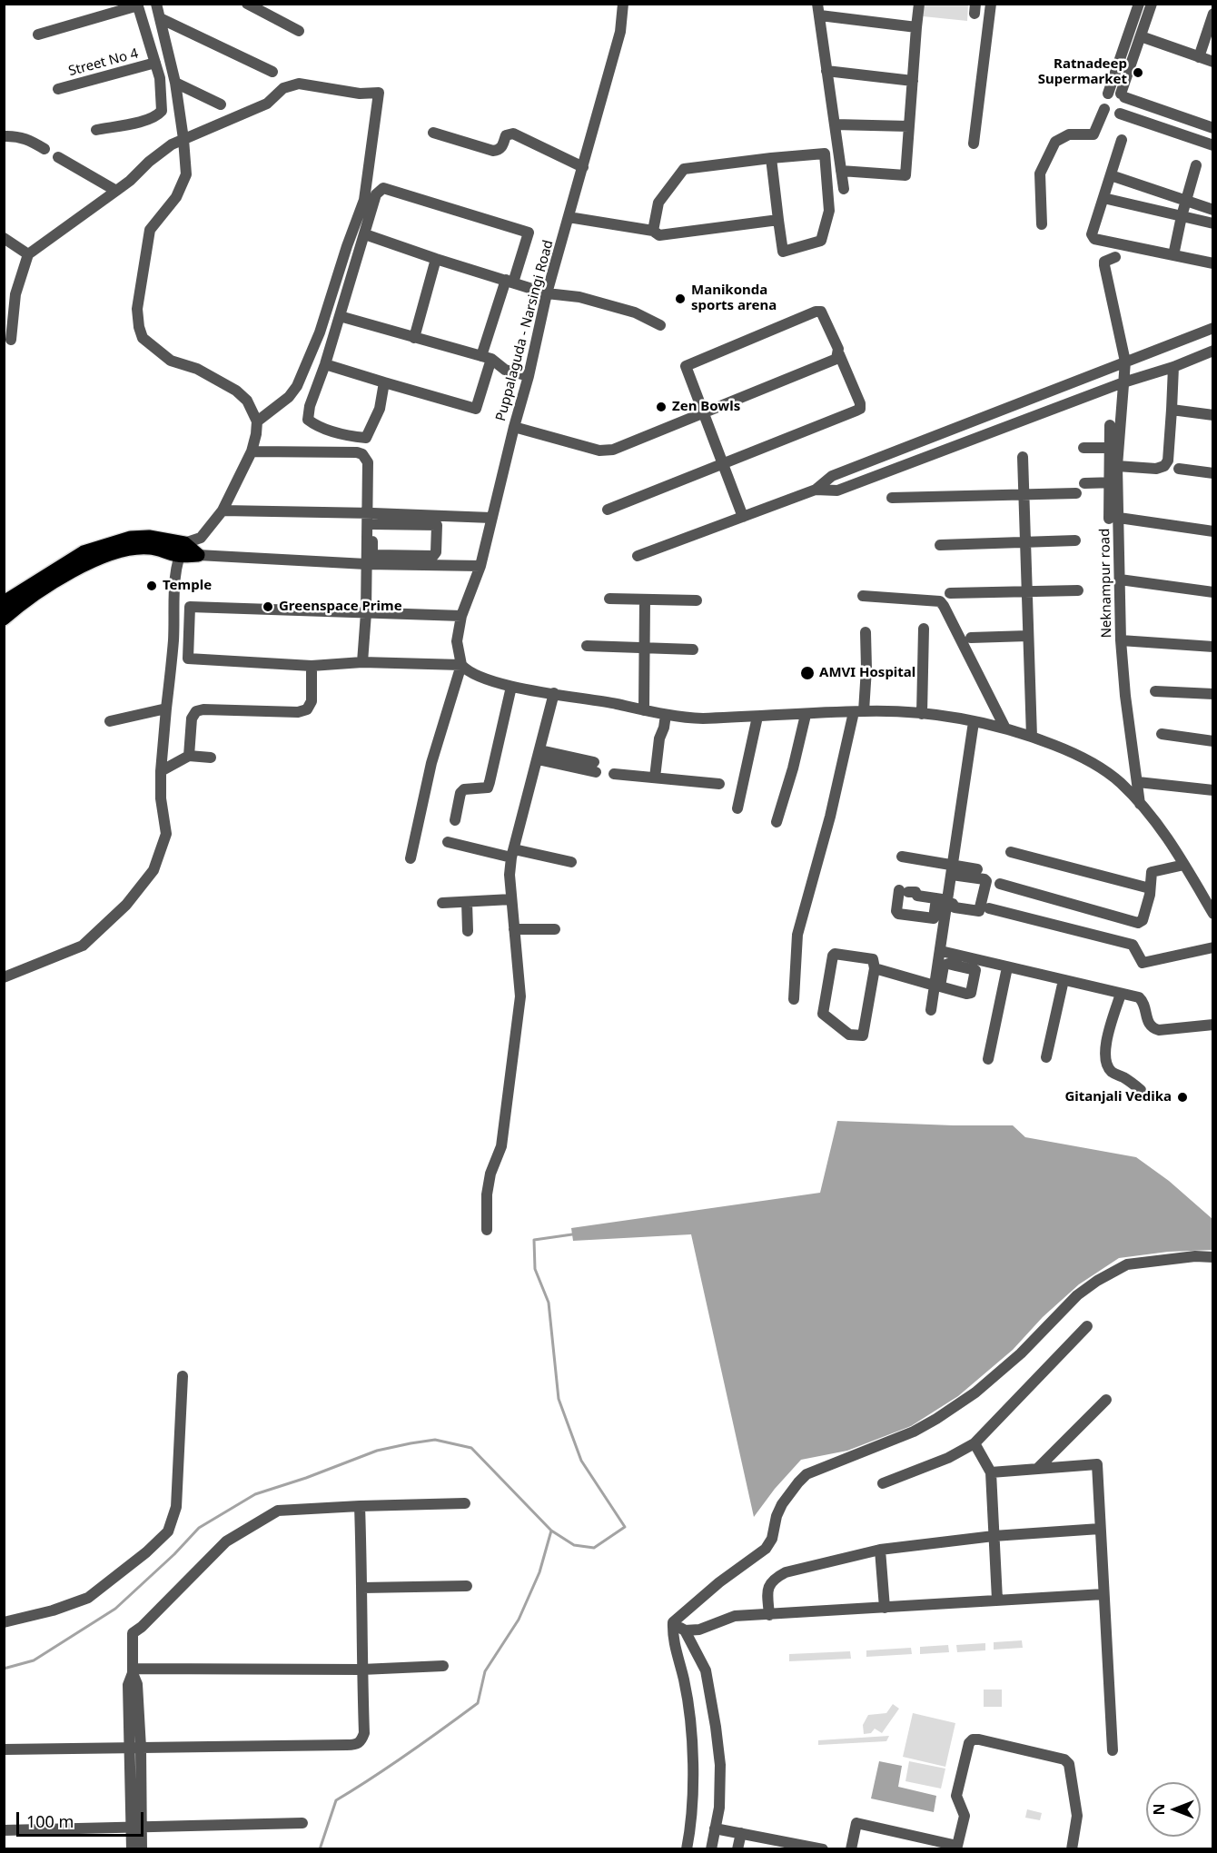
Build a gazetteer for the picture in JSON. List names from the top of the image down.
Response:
{
  "streets": {
    "street": ["Street No 4", "Puppalaguda - Narsingi Road", "Neknampur road"]
  },
  "places": [
    "Ratnadeep Supermarket",
    "Manikonda sports arena",
    "Zen Bowls",
    "Temple",
    "Greenspace Prime",
    "AMVI Hospital",
    "Gitanjali Vedika"
  ],
  "scale_bar": "100 m",
  "north": "left"
}
